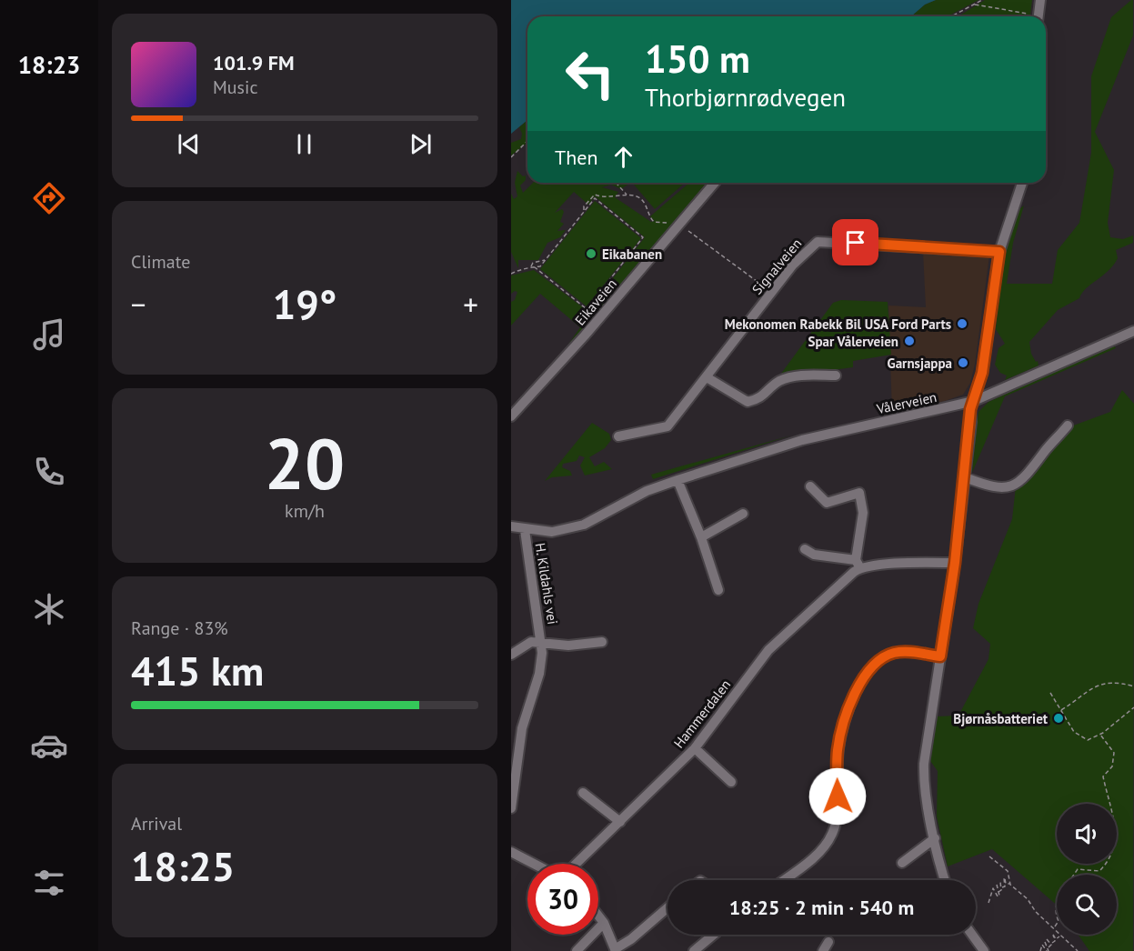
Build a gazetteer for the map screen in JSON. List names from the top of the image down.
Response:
{
  "streets": {
    "street": [
      "Signalveien",
      "Eikaveien",
      "Vålerveien",
      "H. Kildahls vei",
      "Hammerdalen"
    ]
  },
  "crossings": [
    ["Vålerveien", "H. Kildahls vei"]
  ],
  "places": [
    "Eikabanen",
    "Mekonomen Rabekk Bil USA Ford Parts",
    "Spar Vålerveien",
    "Garnsjappa",
    "Bjørnåsbatteriet"
  ],
  "page": {
    "tabs": "18:23",
    "turn": ["150 m", "Thorbjørnrødvegen"],
    "song": ["101.9 FM", "Music"],
    "then": "Then",
    "tile": [
      "Climate",
      ["20", "km/h"],
      ["Range · 83%", "415 km"],
      ["Arrival", "18:25"]
    ],
    "heat": ["−", "19°", "+"],
    "limit": "30",
    "trip": "18:25 · 2 min · 540 m"
  }
}
